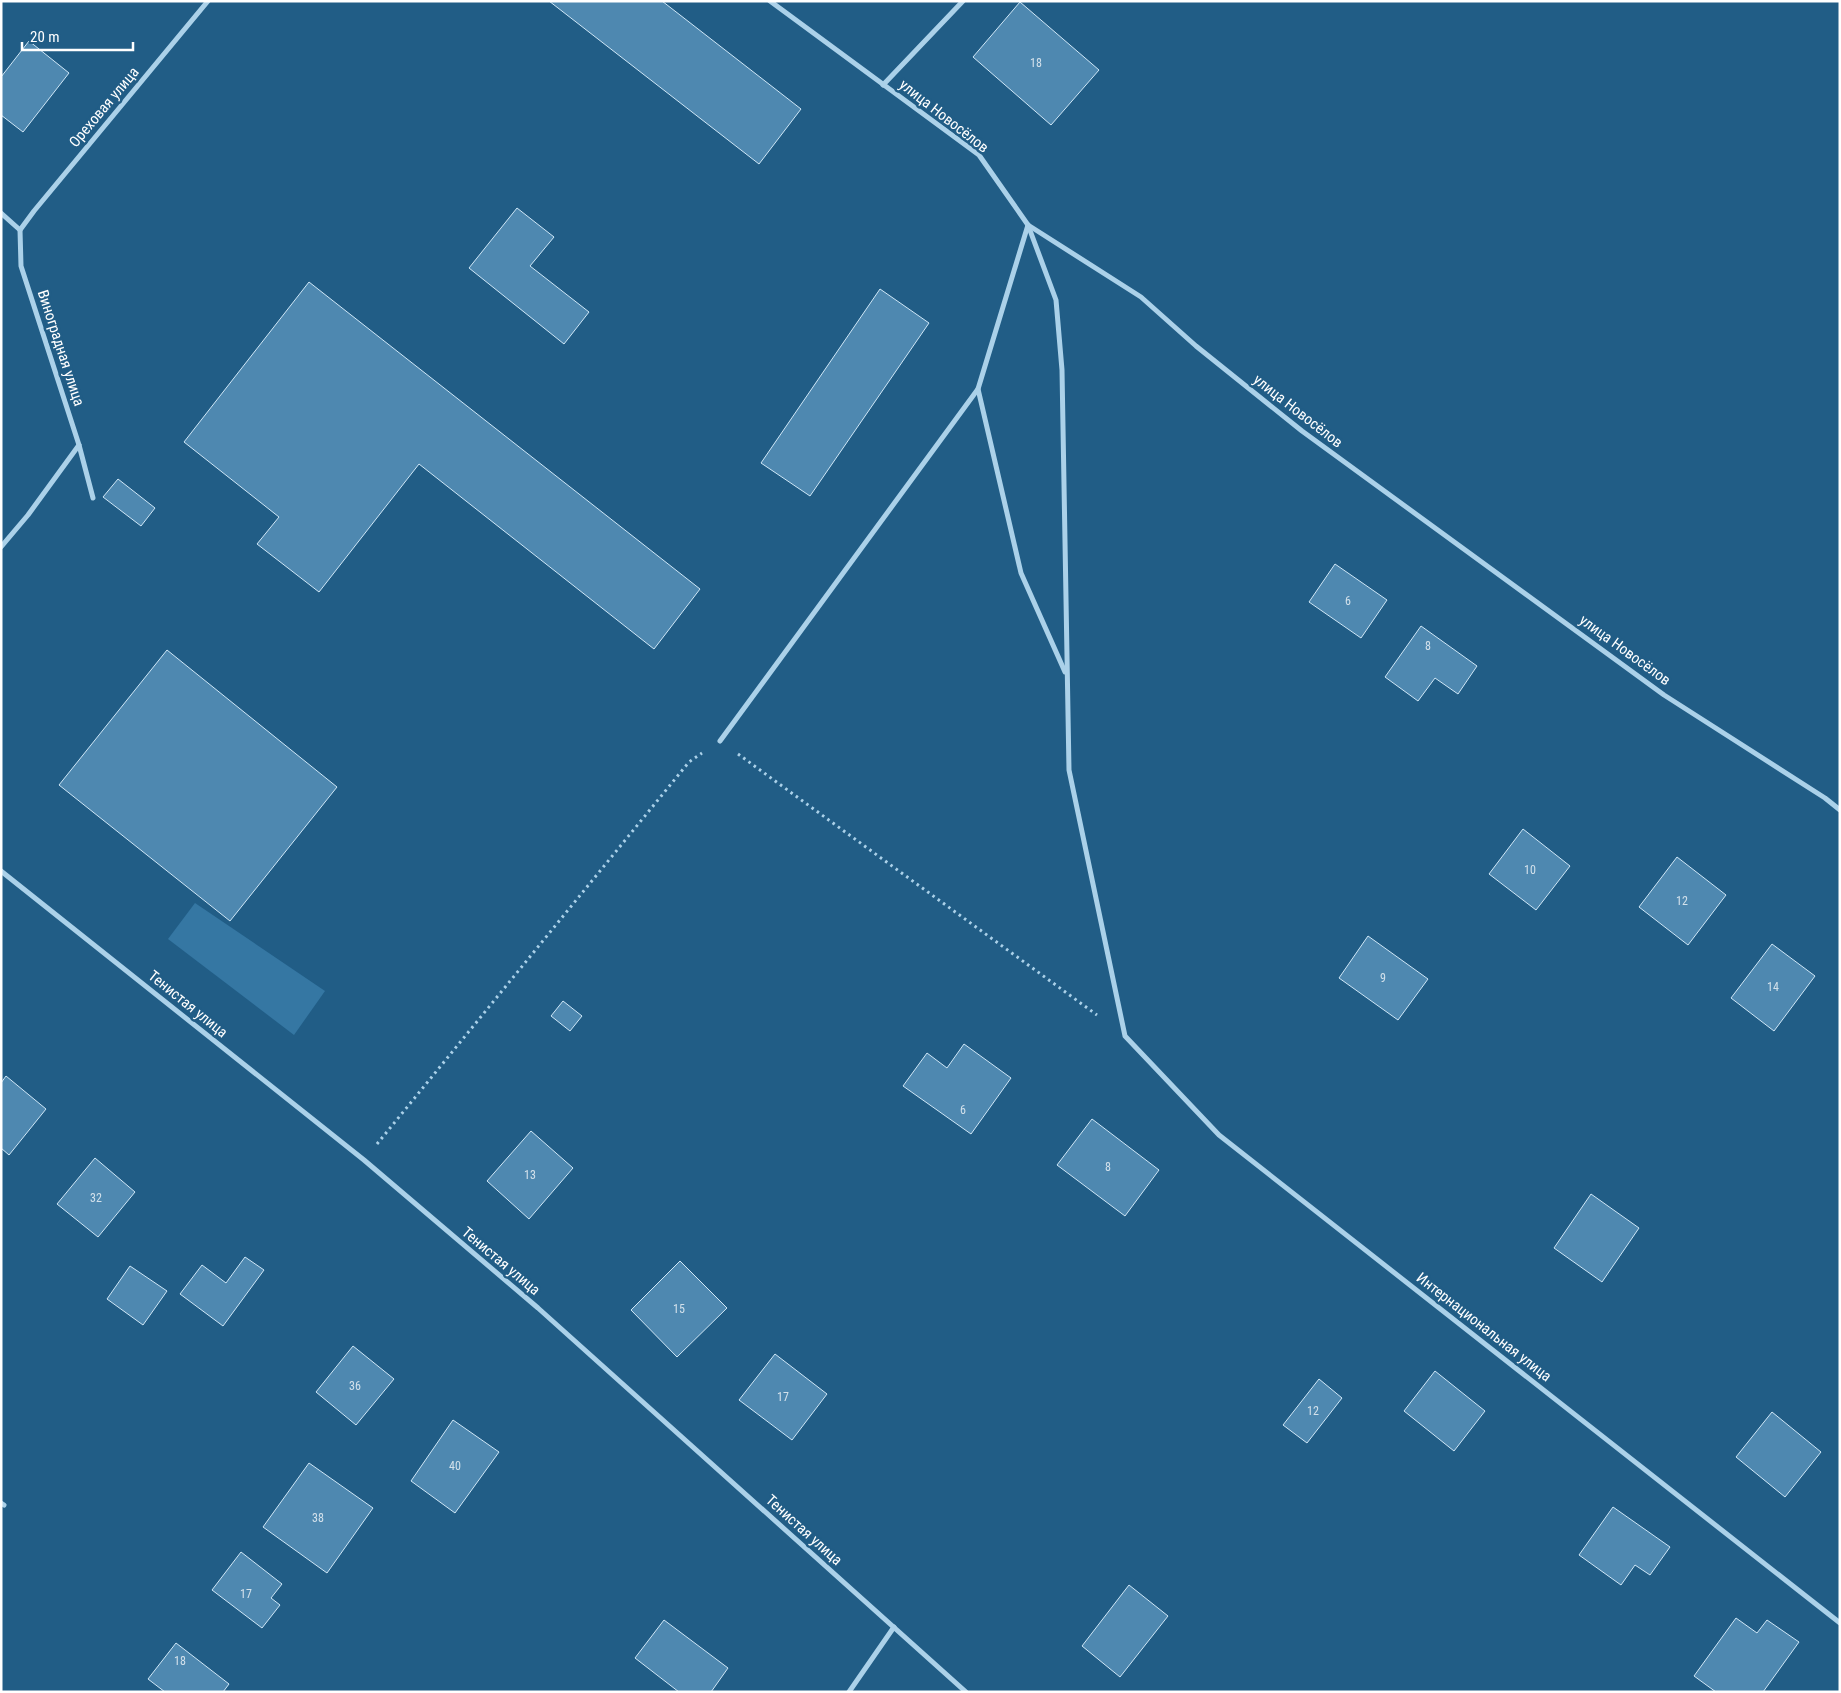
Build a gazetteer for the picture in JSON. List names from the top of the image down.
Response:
{
  "streets": {
    "street": [
      "Ореховая улица",
      "улица Новосёлов",
      "Виноградная улица",
      "Тенистая улица",
      "Интернациональная улица"
    ]
  },
  "crossings": [
    ["Ореховая улица", "Виноградная улица"]
  ],
  "house_numbers": [
    "18",
    "6",
    "8",
    "10",
    "12",
    "9",
    "14",
    "6",
    "8",
    "13",
    "32",
    "15",
    "36",
    "17",
    "12",
    "40",
    "38",
    "17",
    "18"
  ],
  "scale_bar": "20 m"
}
